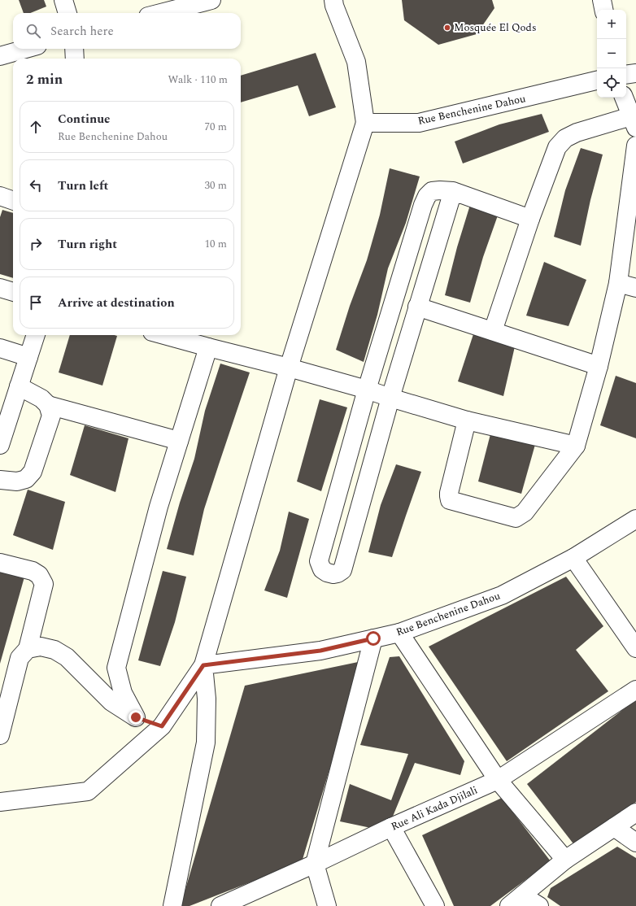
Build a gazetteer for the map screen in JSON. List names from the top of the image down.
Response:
{
  "streets": {
    "street": ["Rue Benchenine Dahou", "Rue Ali Kada Djilali"]
  },
  "places": ["Mosquée El Qods"],
  "page": {
    "map_buttons": ["+", "−"],
    "search": "Search here",
    "heading": ["2 min", "Walk · 110 m"],
    "list": [
      ["Continue", "Rue Benchenine Dahou", "70 m"],
      ["Turn left", "30 m"],
      ["Turn right", "10 m"],
      "Arrive at destination"
    ]
  }
}
